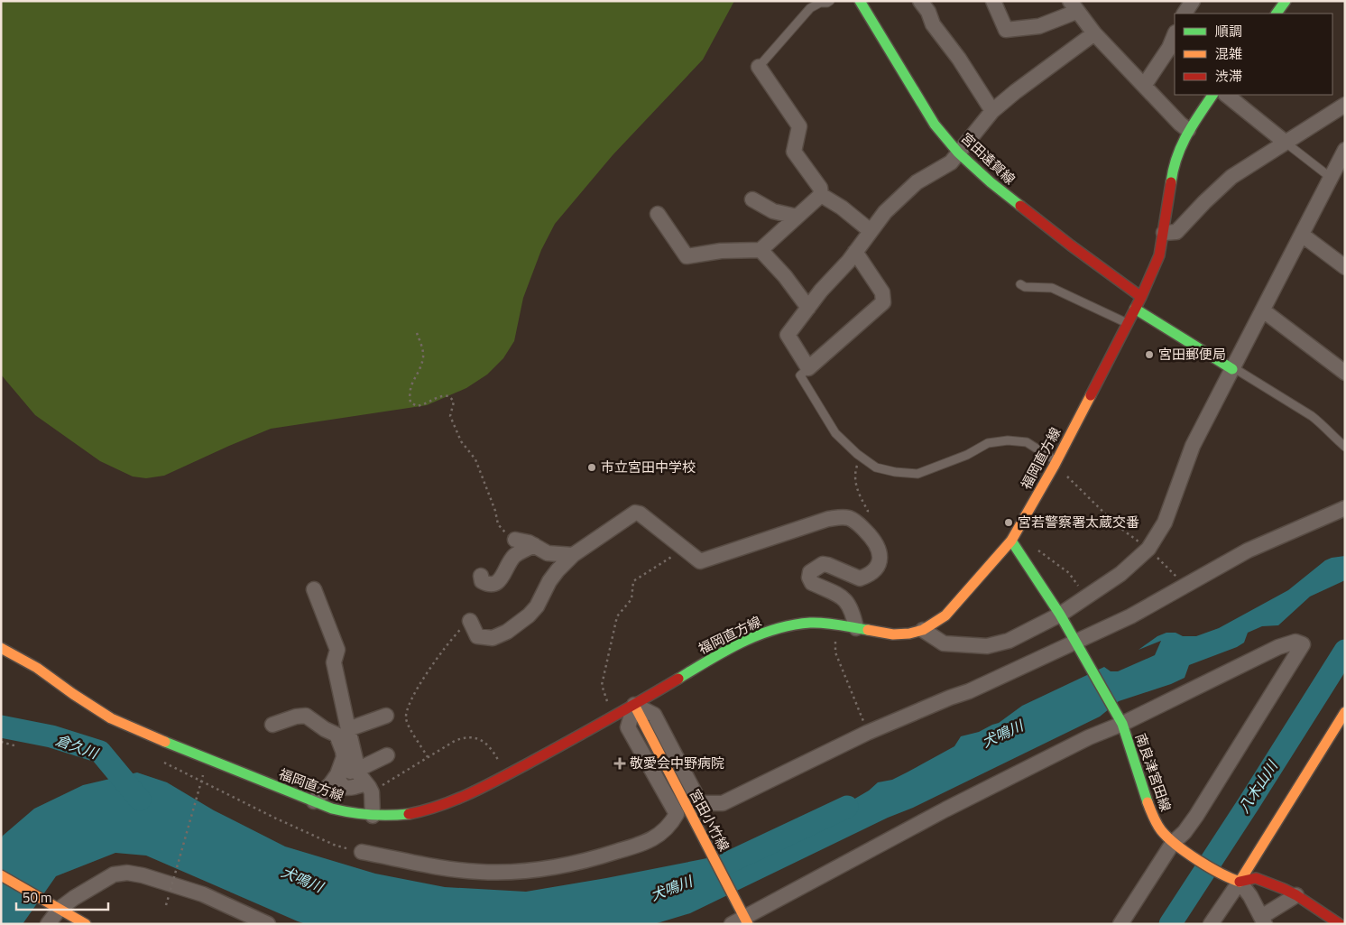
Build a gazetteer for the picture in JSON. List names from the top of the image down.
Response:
{
  "streets": {
    "main road": [
      "宮田遠賀線",
      "福岡直方線",
      "南良津宮田線",
      "宮田小竹線"
    ]
  },
  "crossings": [
    ["宮田遠賀線", "福岡直方線"],
    ["福岡直方線", "南良津宮田線"],
    ["福岡直方線", "宮田小竹線"]
  ],
  "water": ["犬鳴川", "倉久川", "八木山川"],
  "places": {
    "other": ["宮田郵便局", "市立宮田中学校", "宮若警察署太蔵交番"],
    "health": ["敬愛会中野病院"]
  },
  "legend": ["順調", "混雑", "渋滞"],
  "scale_bar": "50 m"
}
